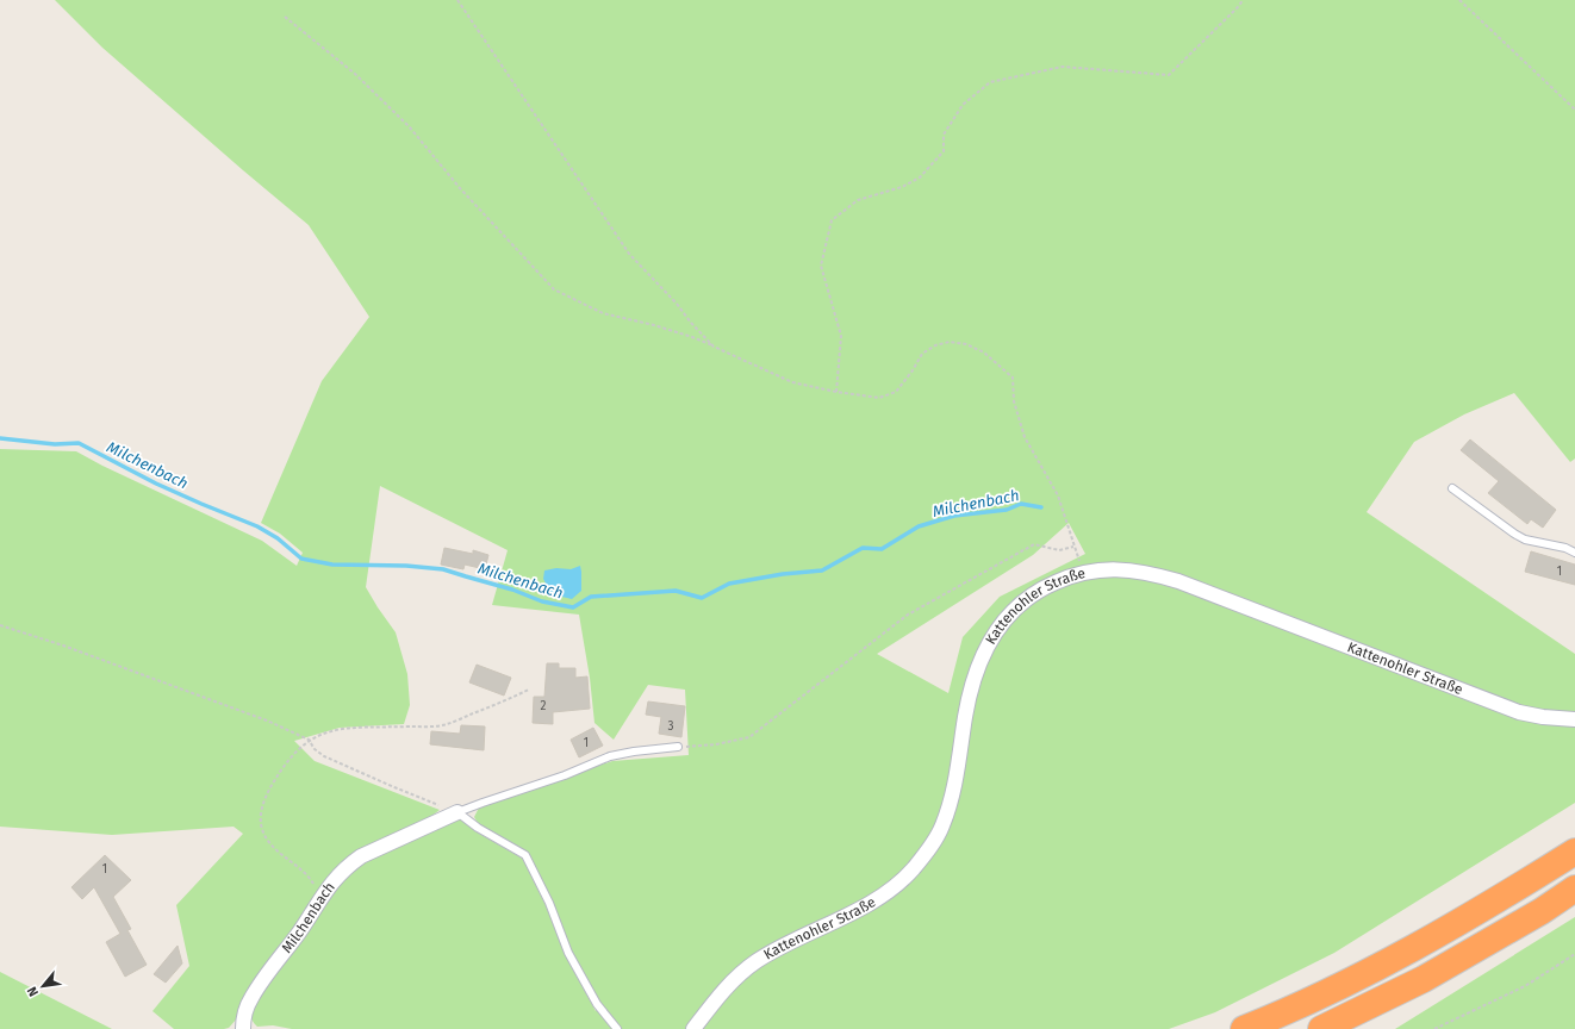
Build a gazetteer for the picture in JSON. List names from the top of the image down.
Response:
{
  "streets": {
    "street": ["Kattenohler Straße", "Milchenbach"]
  },
  "water": ["Milchenbach"],
  "house_numbers": [
    "1",
    "2",
    "3",
    "1",
    "1"
  ],
  "north": "bottom left"
}
